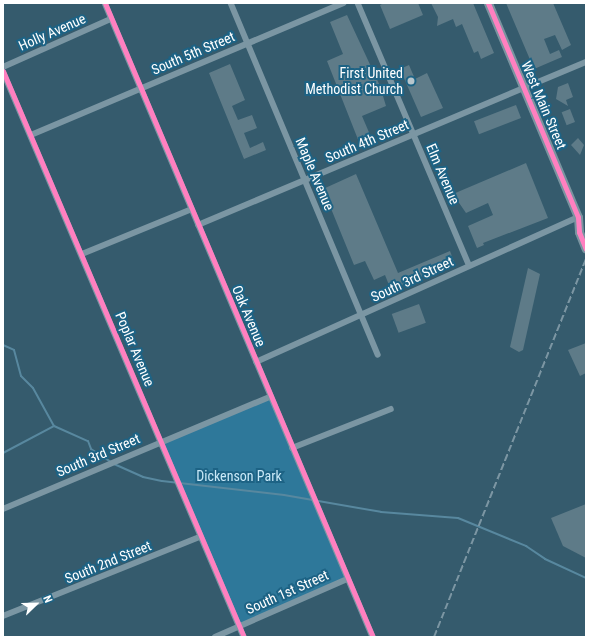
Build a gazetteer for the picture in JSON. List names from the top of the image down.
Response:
{
  "streets": {
    "main road": ["West Main Street"],
    "street": [
      "Holly Avenue",
      "South 5th Street",
      "South 4th Street",
      "Maple Avenue",
      "Elm Avenue",
      "South 3rd Street",
      "Oak Avenue",
      "Poplar Avenue",
      "South 2nd Street",
      "South 1st Street"
    ]
  },
  "crossings": [
    ["Holly Avenue", "Oak Avenue"],
    ["South 5th Street", "Maple Avenue"],
    ["South 5th Street", "Oak Avenue"],
    ["South 5th Street", "Poplar Avenue"],
    ["West Main Street", "South 4th Street"],
    ["West Main Street", "South 3rd Street"],
    ["South 4th Street", "Maple Avenue"],
    ["South 4th Street", "Elm Avenue"],
    ["South 4th Street", "Oak Avenue"],
    ["Maple Avenue", "South 3rd Street"],
    ["Elm Avenue", "South 3rd Street"],
    ["South 3rd Street", "Oak Avenue"],
    ["South 3rd Street", "Poplar Avenue"],
    ["Oak Avenue", "South 1st Street"],
    ["Poplar Avenue", "South 2nd Street"],
    ["Poplar Avenue", "South 1st Street"]
  ],
  "parks": ["Dickenson Park"],
  "places": ["First United Methodist Church"],
  "north": "top right"
}
